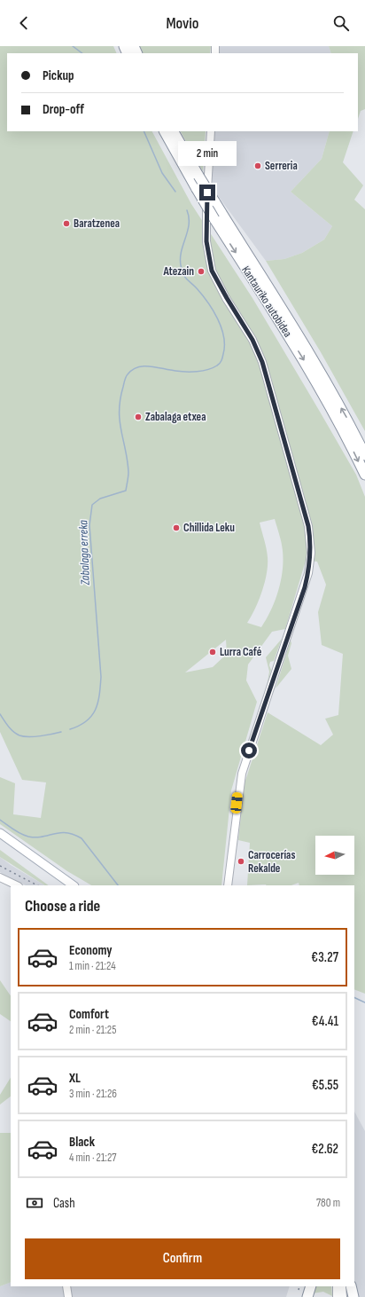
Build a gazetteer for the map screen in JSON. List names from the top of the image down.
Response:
{
  "streets": {
    "highway": ["Kantauriko autobidea"]
  },
  "water": ["Zabalaga erreka"],
  "places": [
    "Serreria",
    "Baratzenea",
    "Atezain",
    "Zabalaga etxea",
    "Chillida Leku",
    "Lurra Café",
    "Carrocerías Rekalde"
  ],
  "north": "left",
  "page": {
    "header": "Movio",
    "banner": ["Pickup", "Drop-off"],
    "bubble": "2 min",
    "heading": "Choose a ride",
    "list": [
      {
        "name": "Economy",
        "note": "1 min · 21:24",
        "value": "€3.27"
      },
      {
        "name": "Comfort",
        "note": "2 min · 21:25",
        "value": "€4.41"
      },
      {
        "name": "XL",
        "note": "3 min · 21:26",
        "value": "€5.55"
      },
      {
        "name": "Black",
        "note": "4 min · 21:27",
        "value": "€2.62"
      }
    ],
    "pay": ["Cash", "780 m"],
    "buttons": "Confirm"
  }
}
